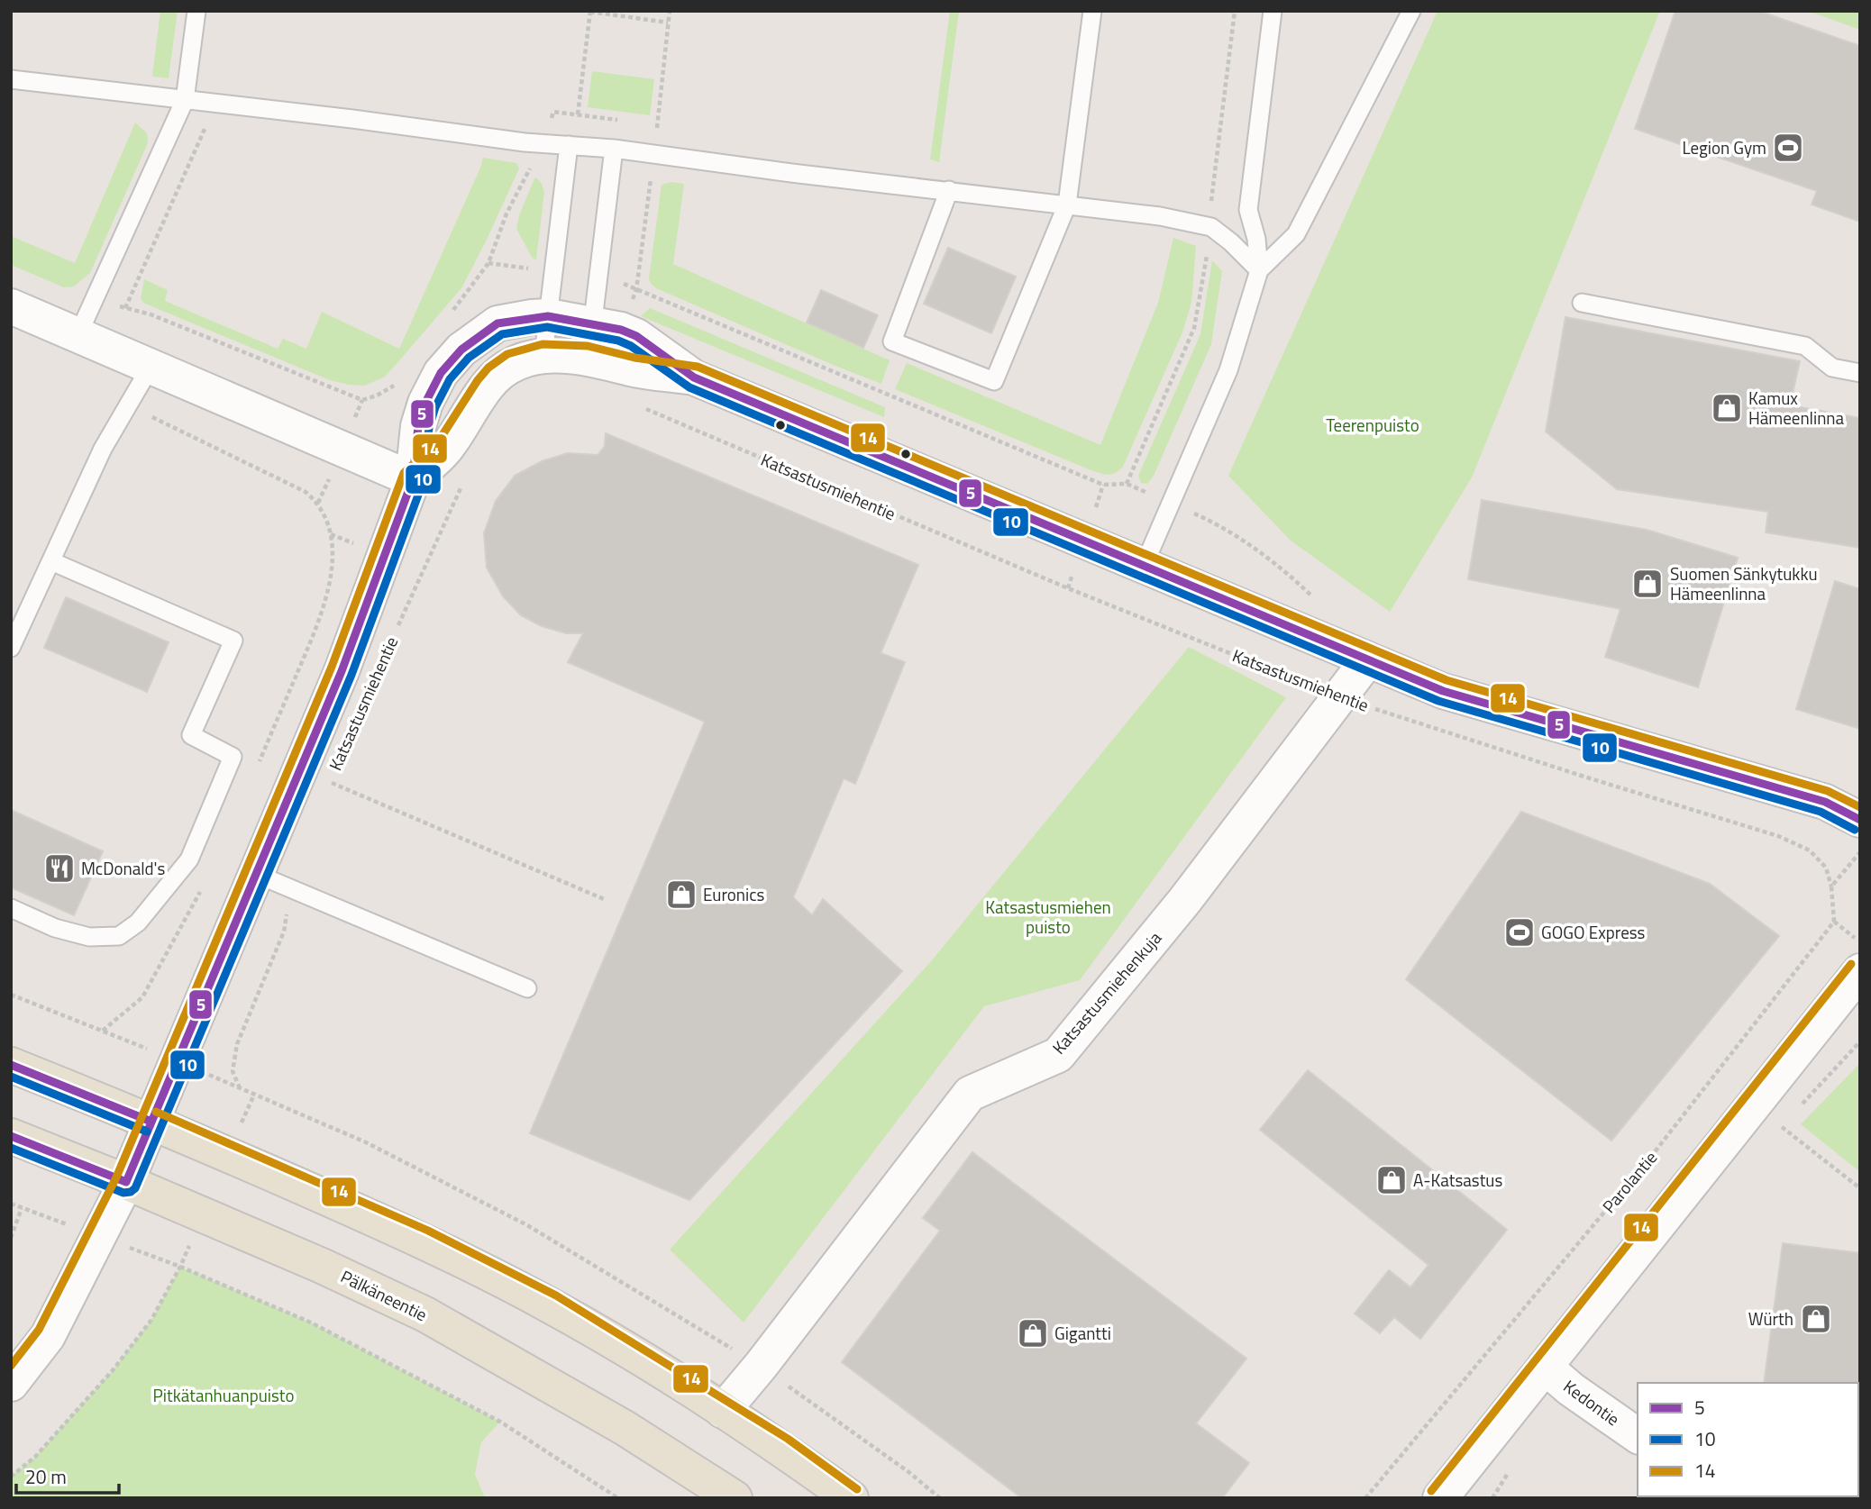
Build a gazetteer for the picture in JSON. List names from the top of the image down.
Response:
{
  "streets": {
    "main road": ["Pälkäneentie"],
    "street": ["Katsastusmiehenkuja", "Kedontie"],
    "path": ["Katsastusmiehentie", "Parolantie"]
  },
  "crossings": [
    ["Katsastusmiehentie", "Katsastusmiehenkuja"]
  ],
  "parks": ["Teerenpuisto", "Katsastusmiehen puisto", "Pitkätanhuanpuisto"],
  "places": {
    "sports": ["Legion Gym", "GOGO Express"],
    "shop": [
      "Kamux Hämeenlinna",
      "Suomen Sänkytukku Hämeenlinna",
      "Euronics",
      "A-Katsastus",
      "Würth",
      "Gigantti"
    ],
    "restaurant": ["McDonald's"]
  },
  "lines": ["transit line 5", "transit line 10", "transit line 14"],
  "legend": ["5", "10", "14"],
  "scale_bar": "20 m"
}
